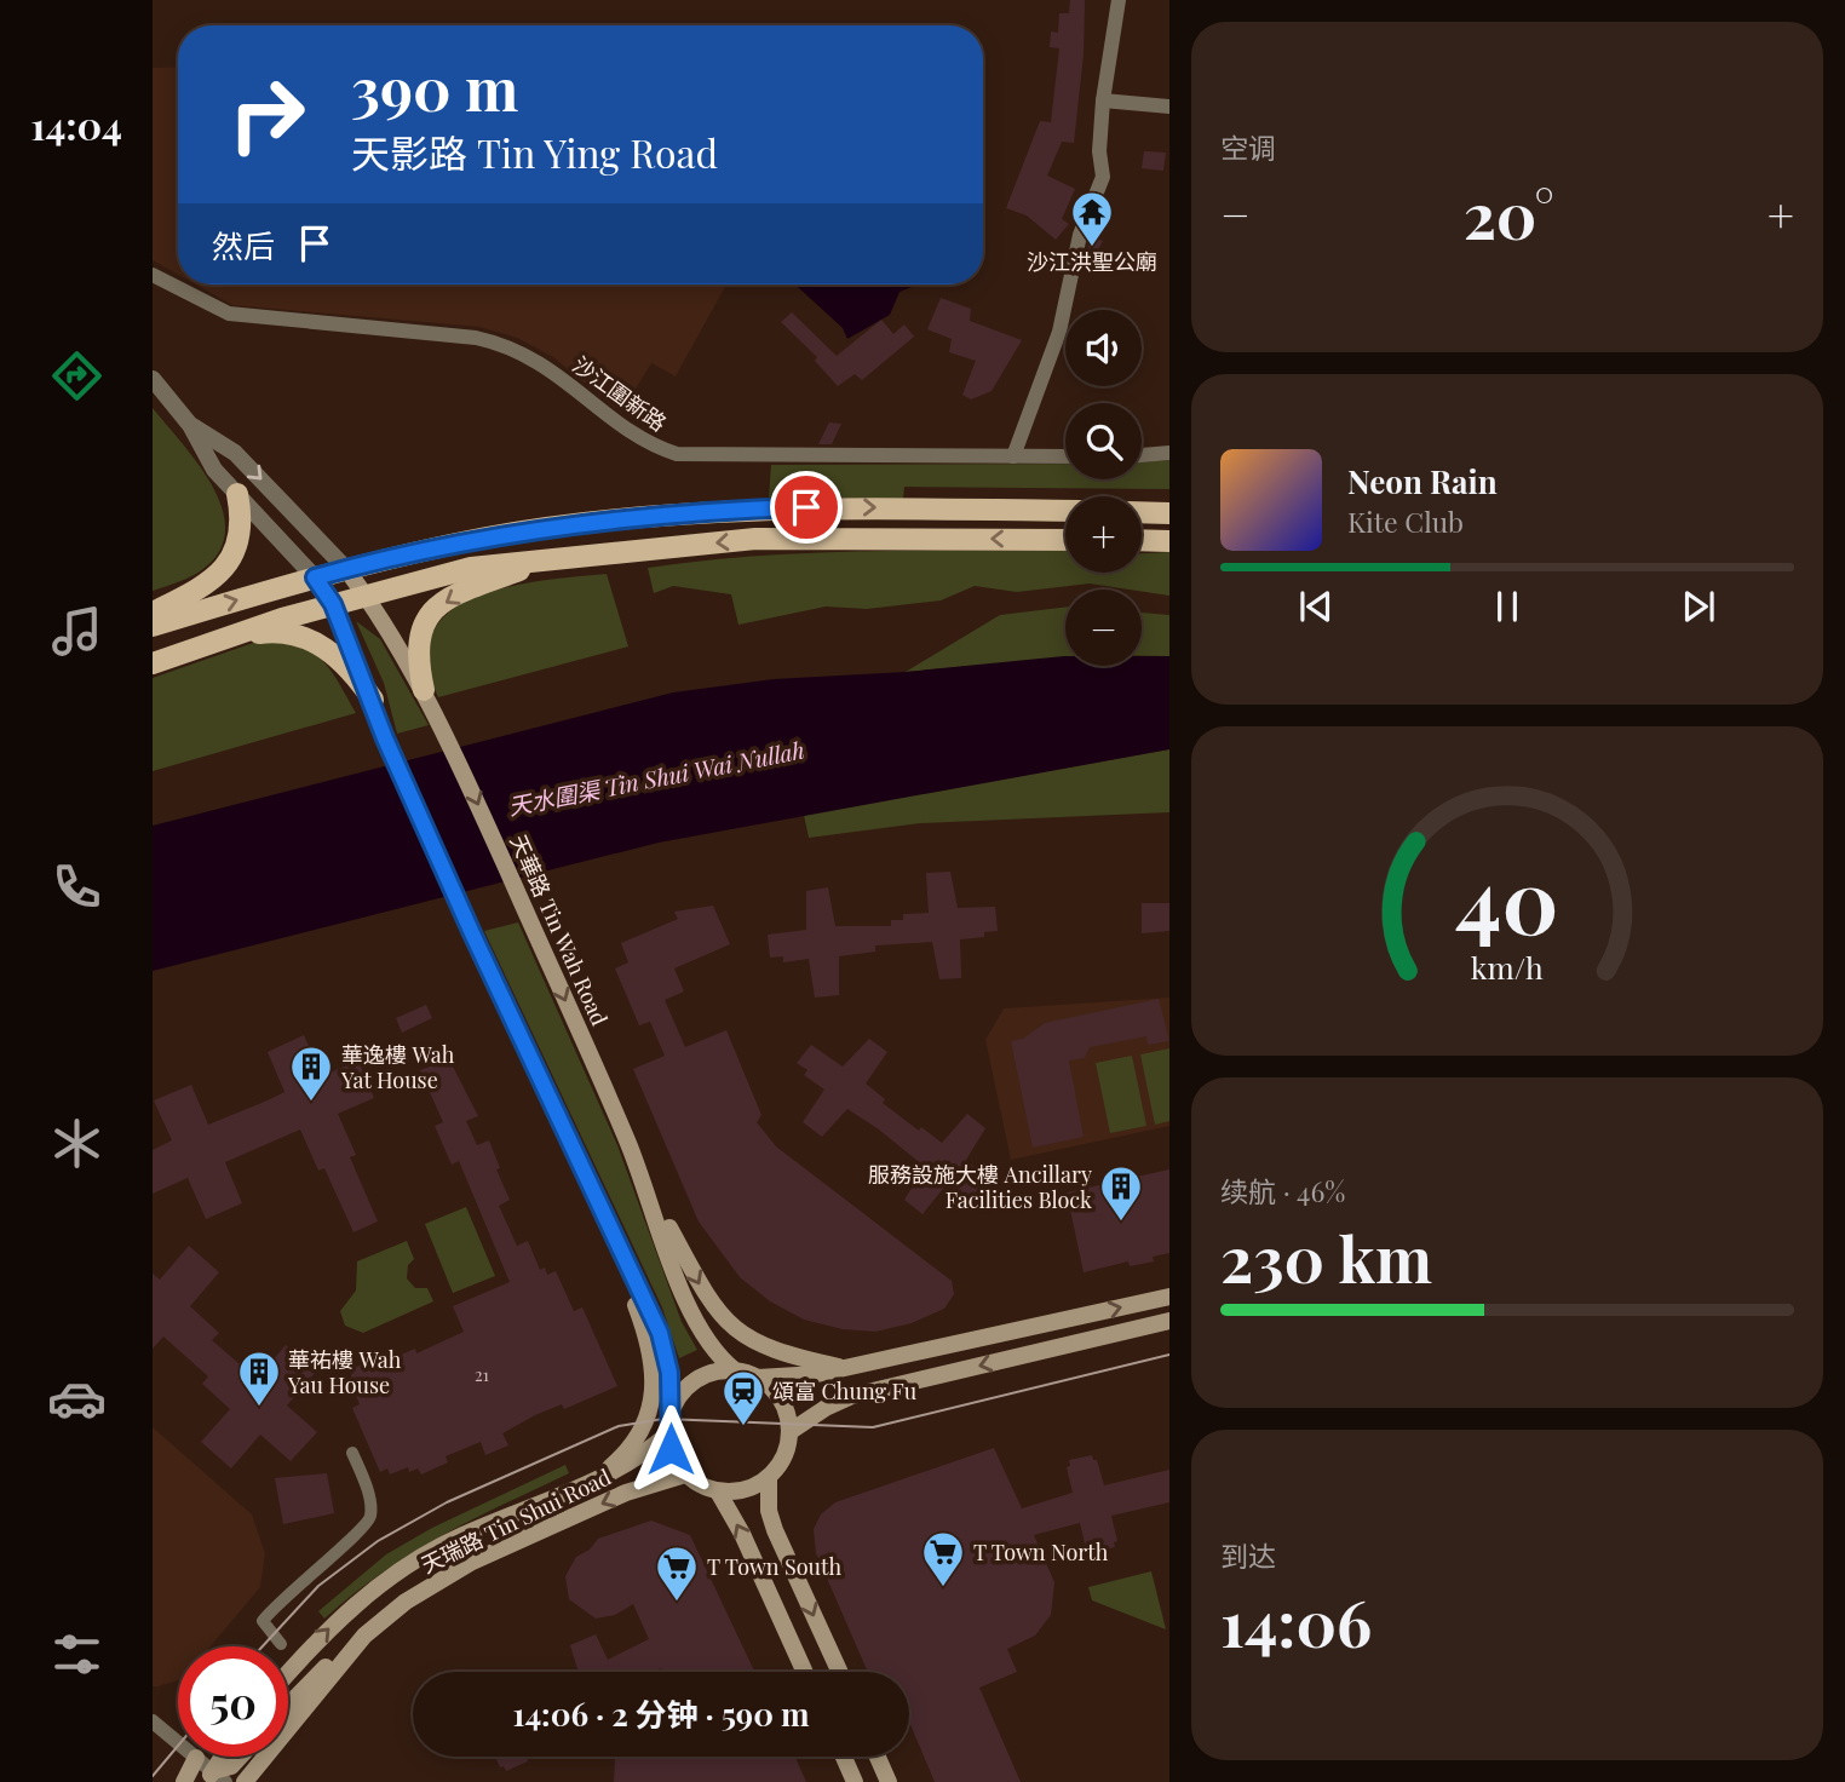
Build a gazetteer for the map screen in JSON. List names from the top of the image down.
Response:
{
  "streets": {
    "main road": ["天華路 Tin Wah Road", "天瑞路 Tin Shui Road"],
    "street": ["沙江圍新路"]
  },
  "crossings": [
    ["天華路 Tin Wah Road", "天瑞路 Tin Shui Road"]
  ],
  "water": ["天水圍渠 Tin Shui Wai Nullah"],
  "places": {
    "temple": ["沙江洪聖公廟"],
    "building": ["華逸樓 Wah Yat House", "服務設施大樓 Ancillary Facilities Block", "華祐樓 Wah Yau House"],
    "station": ["頌富 Chung Fu"],
    "supermarket": ["T Town North", "T Town South"]
  },
  "house_numbers": ["21"],
  "page": {
    "tabs": "14:04",
    "tile": [
      "空调",
      ["续航 · 46%", "230 km"],
      ["到达", "14:06"]
    ],
    "turn": ["390 m", "天影路 Tin Ying Road"],
    "heat": ["−", "20°", "+"],
    "then": "然后",
    "map_buttons": ["+", "−"],
    "song": ["Neon Rain", "Kite Club"],
    "limit": "50",
    "trip": "14:06 · 2 分钟 · 590 m",
    "gauge": ["40", "km/h"]
  }
}
